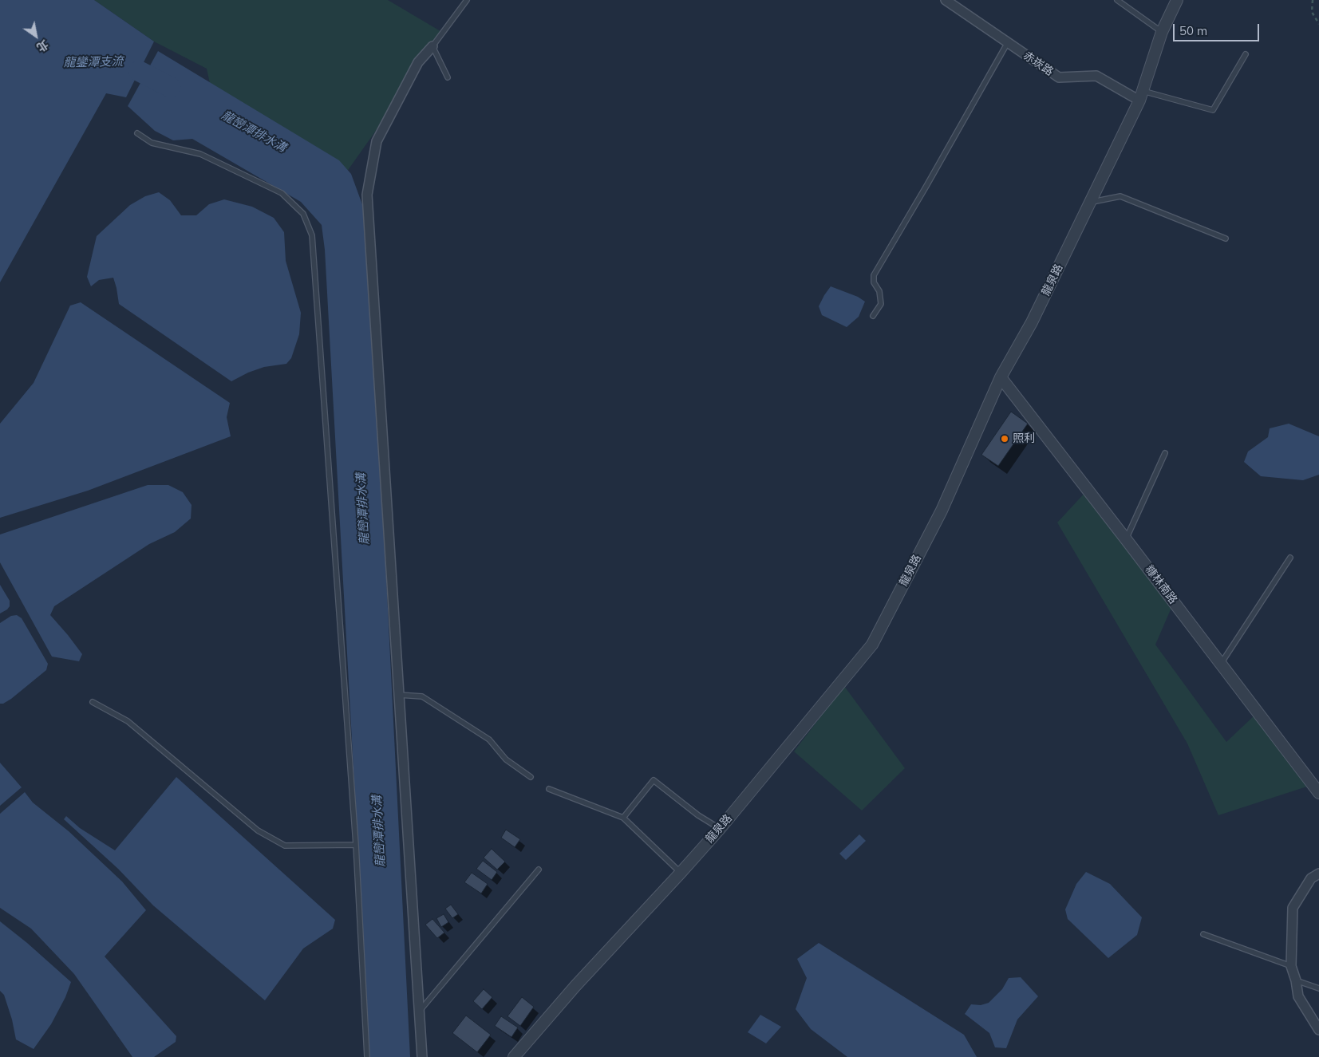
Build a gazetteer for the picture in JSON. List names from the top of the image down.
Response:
{
  "streets": {
    "street": ["赤崁路", "龍泉路", "糠林南路"]
  },
  "crossings": [
    ["赤崁路", "龍泉路"],
    ["龍泉路", "糠林南路"]
  ],
  "water": ["龍鑾潭支流", "龍巒潭排水溝"],
  "places": ["照利"],
  "scale_bar": "50 m",
  "north": "bottom right"
}
